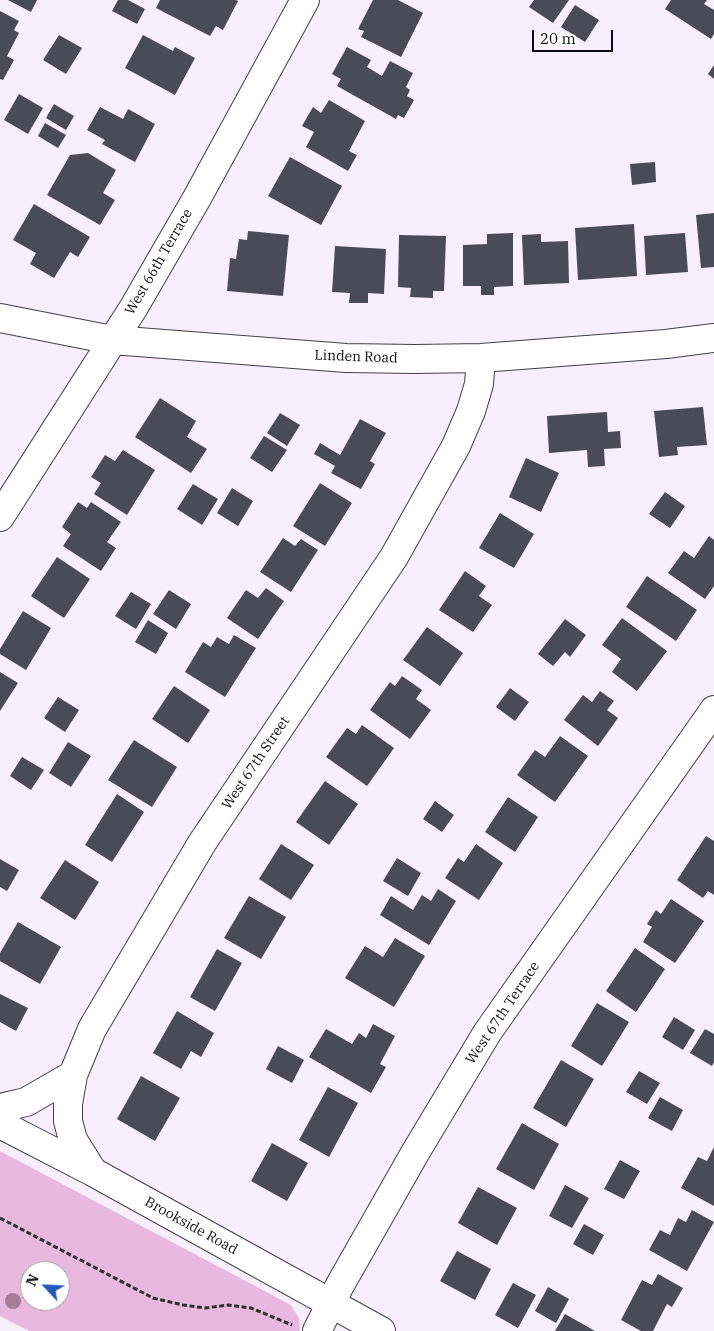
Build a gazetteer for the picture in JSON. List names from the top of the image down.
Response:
{
  "streets": {
    "street": [
      "West 66th Terrace",
      "Linden Road",
      "West 67th Street",
      "West 67th Terrace",
      "Brookside Road"
    ]
  },
  "crossings": [
    ["West 66th Terrace", "Linden Road"],
    ["Linden Road", "West 67th Street"],
    ["West 67th Street", "Brookside Road"],
    ["West 67th Terrace", "Brookside Road"]
  ],
  "scale_bar": "20 m",
  "north": "top left"
}
